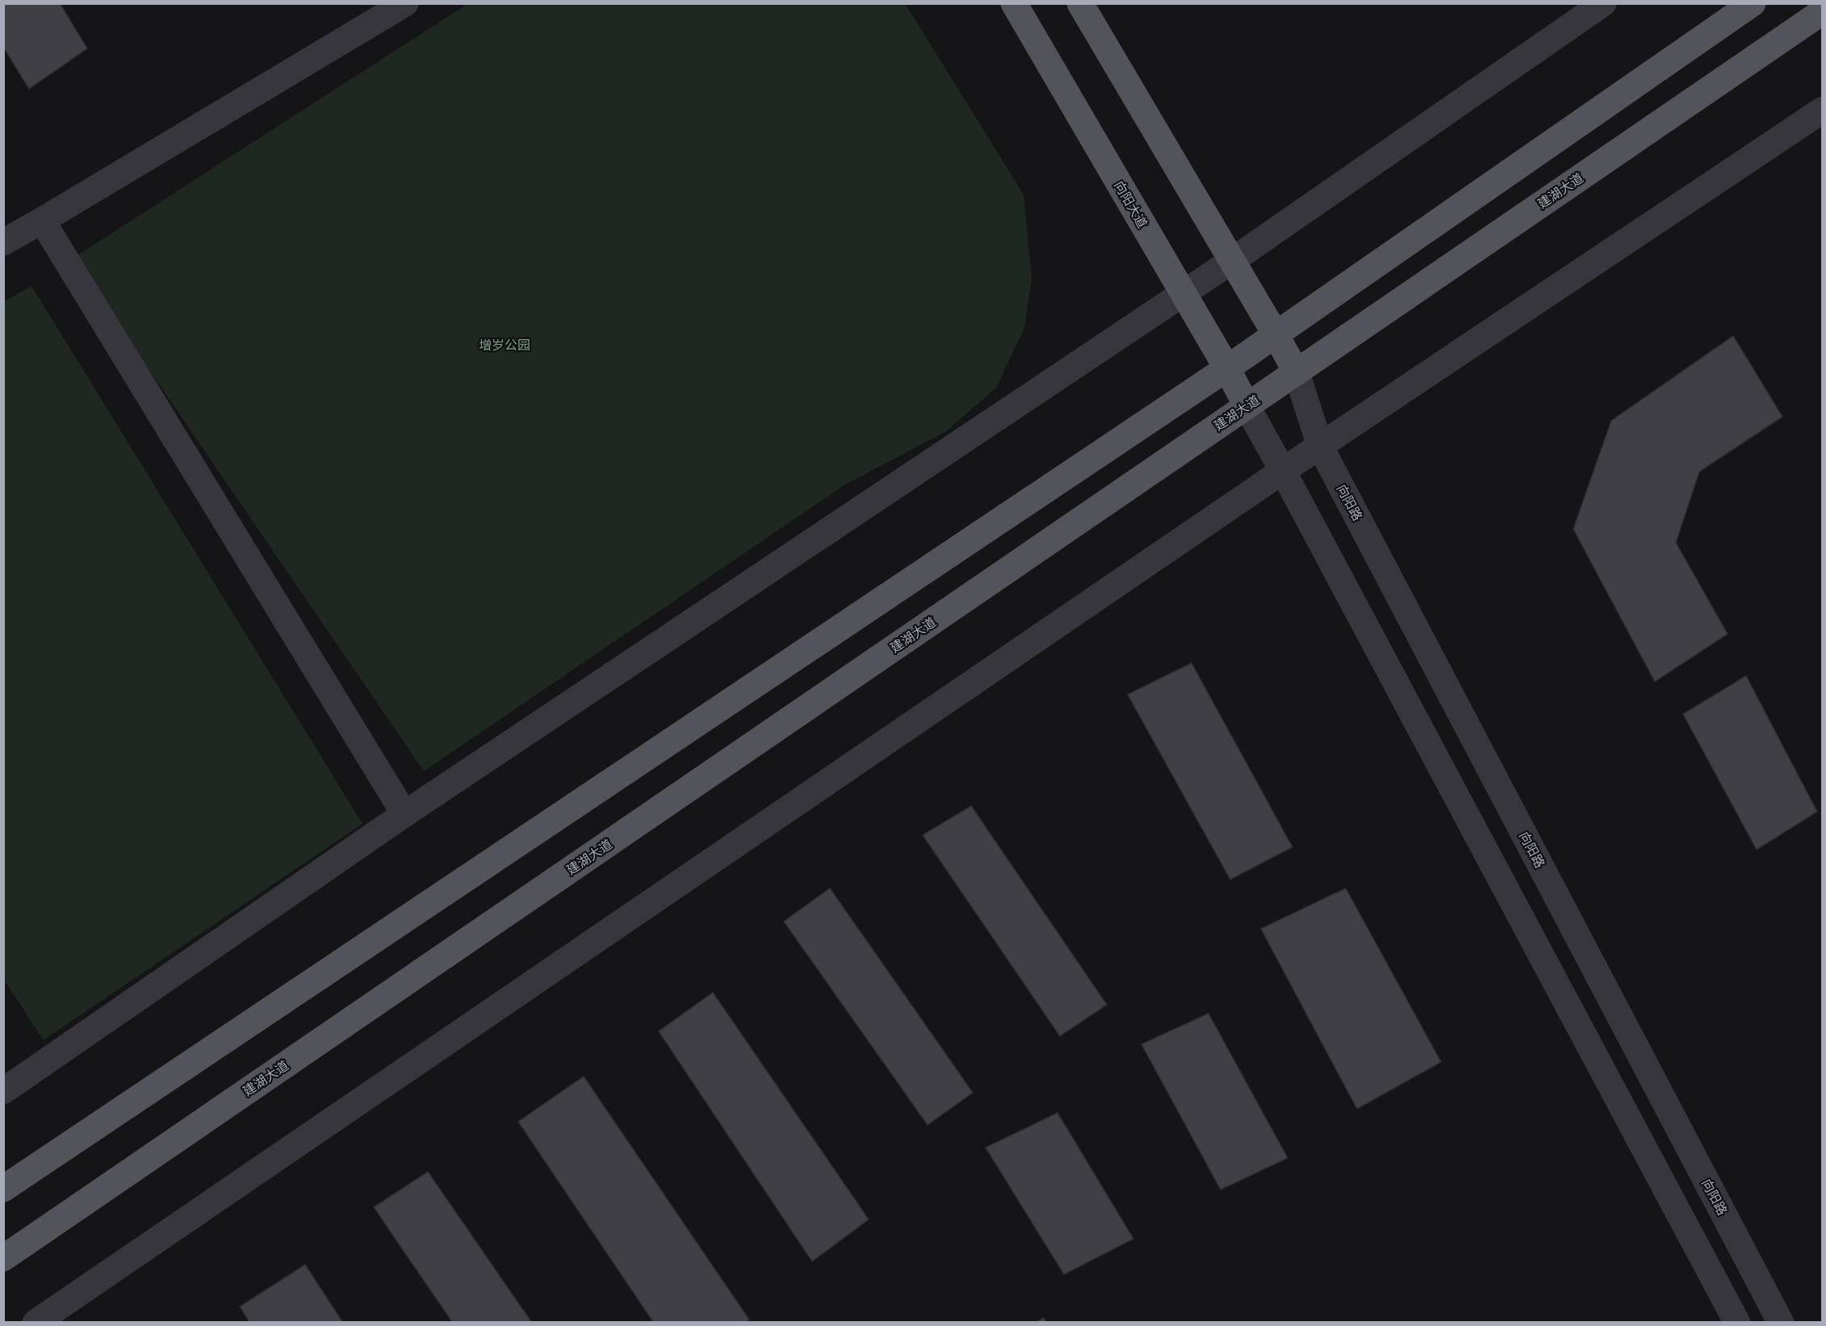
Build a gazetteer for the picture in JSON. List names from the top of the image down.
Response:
{
  "streets": {
    "main road": ["建湖大道", "向阳大道"],
    "street": ["向阳路"]
  },
  "crossings": [
    ["建湖大道", "向阳大道"],
    ["建湖大道", "向阳路"]
  ],
  "parks": ["增岁公园"]
}
